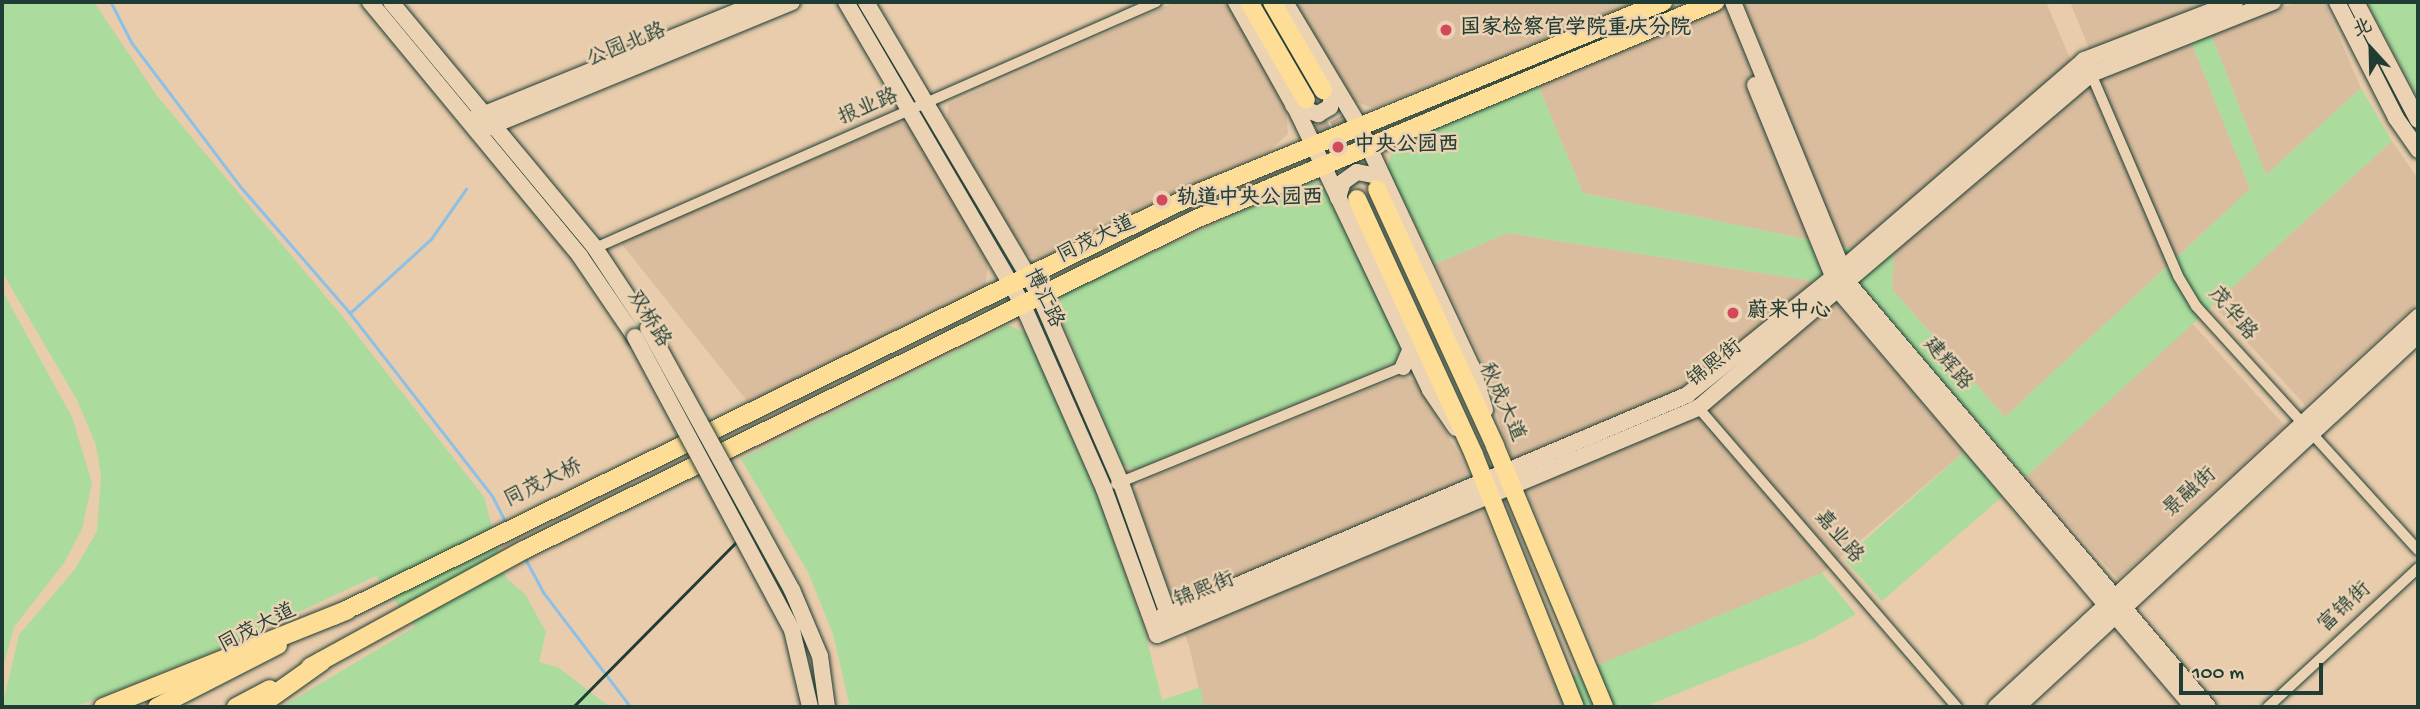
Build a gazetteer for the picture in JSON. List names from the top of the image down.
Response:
{
  "streets": {
    "main road": ["同茂大道", "秋成大道", "同茂大桥"],
    "street": [
      "公园北路",
      "报业路",
      "博汇路",
      "茂华路",
      "双桥路",
      "锦熙街",
      "建辉路",
      "景融街",
      "嘉业路",
      "富锦街"
    ]
  },
  "crossings": [
    ["公园北路", "双桥路"],
    ["报业路", "博汇路"],
    ["报业路", "双桥路"],
    ["同茂大道", "博汇路"],
    ["同茂大道", "同茂大桥"],
    ["博汇路", "锦熙街"],
    ["茂华路", "锦熙街"],
    ["茂华路", "景融街"],
    ["锦熙街", "建辉路"],
    ["锦熙街", "秋成大道"],
    ["锦熙街", "嘉业路"],
    ["建辉路", "景融街"]
  ],
  "places": [
    "国家检察官学院重庆分院",
    "中央公园西",
    "轨道中央公园西",
    "蔚来中心"
  ],
  "scale_bar": "100 m",
  "north": "top"
}
